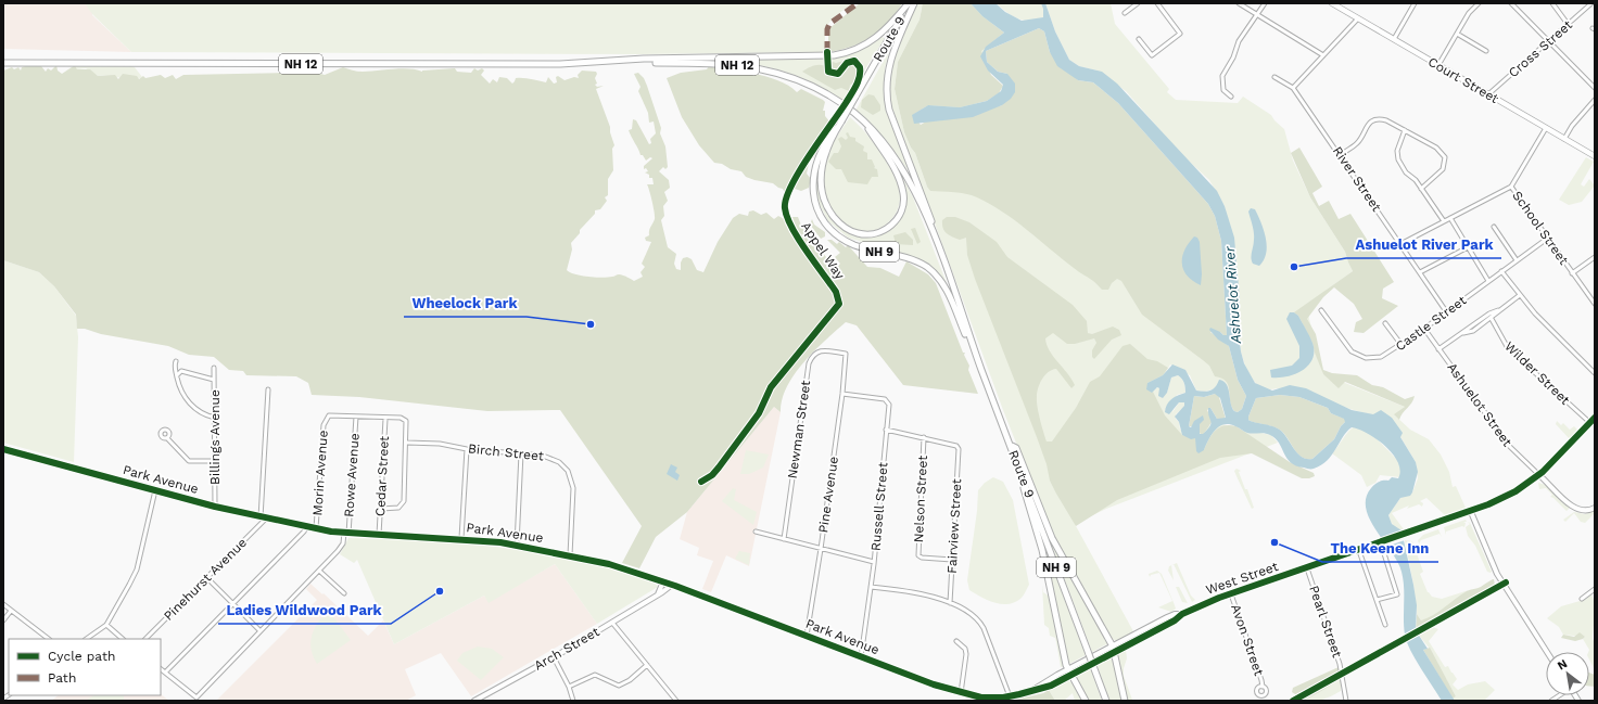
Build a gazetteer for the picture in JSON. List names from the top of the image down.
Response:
{
  "streets": {
    "highway": ["Route 9", "NH 12", "NH 9"],
    "main road": ["Court Street"],
    "street": [
      "Cross Street",
      "River Street",
      "School Street",
      "Castle Street",
      "Wilder Street",
      "Ashuelot Street",
      "Newman Street",
      "Billings Avenue",
      "Birch Street",
      "Morin Avenue",
      "Rowe Avenue",
      "Cedar Street",
      "Park Avenue",
      "Pine Avenue",
      "Nelson Street",
      "Russell Street",
      "Fairview Street",
      "West Street",
      "Pinehurst Avenue",
      "Pearl Street",
      "Avon Street",
      "Arch Street"
    ],
    "cycle path": ["Appel Way"]
  },
  "crossings": [
    ["Route 9", "NH 12"],
    ["Route 9", "NH 9"],
    ["Cross Street", "Court Street"],
    ["NH 12", "NH 9"],
    ["Court Street", "School Street"],
    ["River Street", "Castle Street"],
    ["School Street", "Castle Street"],
    ["Castle Street", "Ashuelot Street"],
    ["Wilder Street", "West Street"],
    ["Ashuelot Street", "West Street"],
    ["Newman Street", "Pine Avenue"],
    ["Billings Avenue", "Park Avenue"],
    ["Birch Street", "Park Avenue"],
    ["Morin Avenue", "Rowe Avenue"],
    ["Morin Avenue", "Park Avenue"],
    ["Rowe Avenue", "Park Avenue"],
    ["Cedar Street", "Park Avenue"],
    ["Park Avenue", "Pine Avenue"],
    ["Park Avenue", "Russell Street"],
    ["Park Avenue", "West Street"],
    ["Park Avenue", "Pinehurst Avenue"],
    ["Park Avenue", "Arch Street"],
    ["Pine Avenue", "Russell Street"],
    ["Nelson Street", "Fairview Street"],
    ["West Street", "Pearl Street"],
    ["West Street", "Avon Street"]
  ],
  "water": ["Ashuelot River"],
  "places": [
    "Ashuelot River Park",
    "Wheelock Park",
    "The Keene Inn",
    "Ladies Wildwood Park"
  ],
  "legend": ["Cycle path", "Path"],
  "north": "top left"
}
